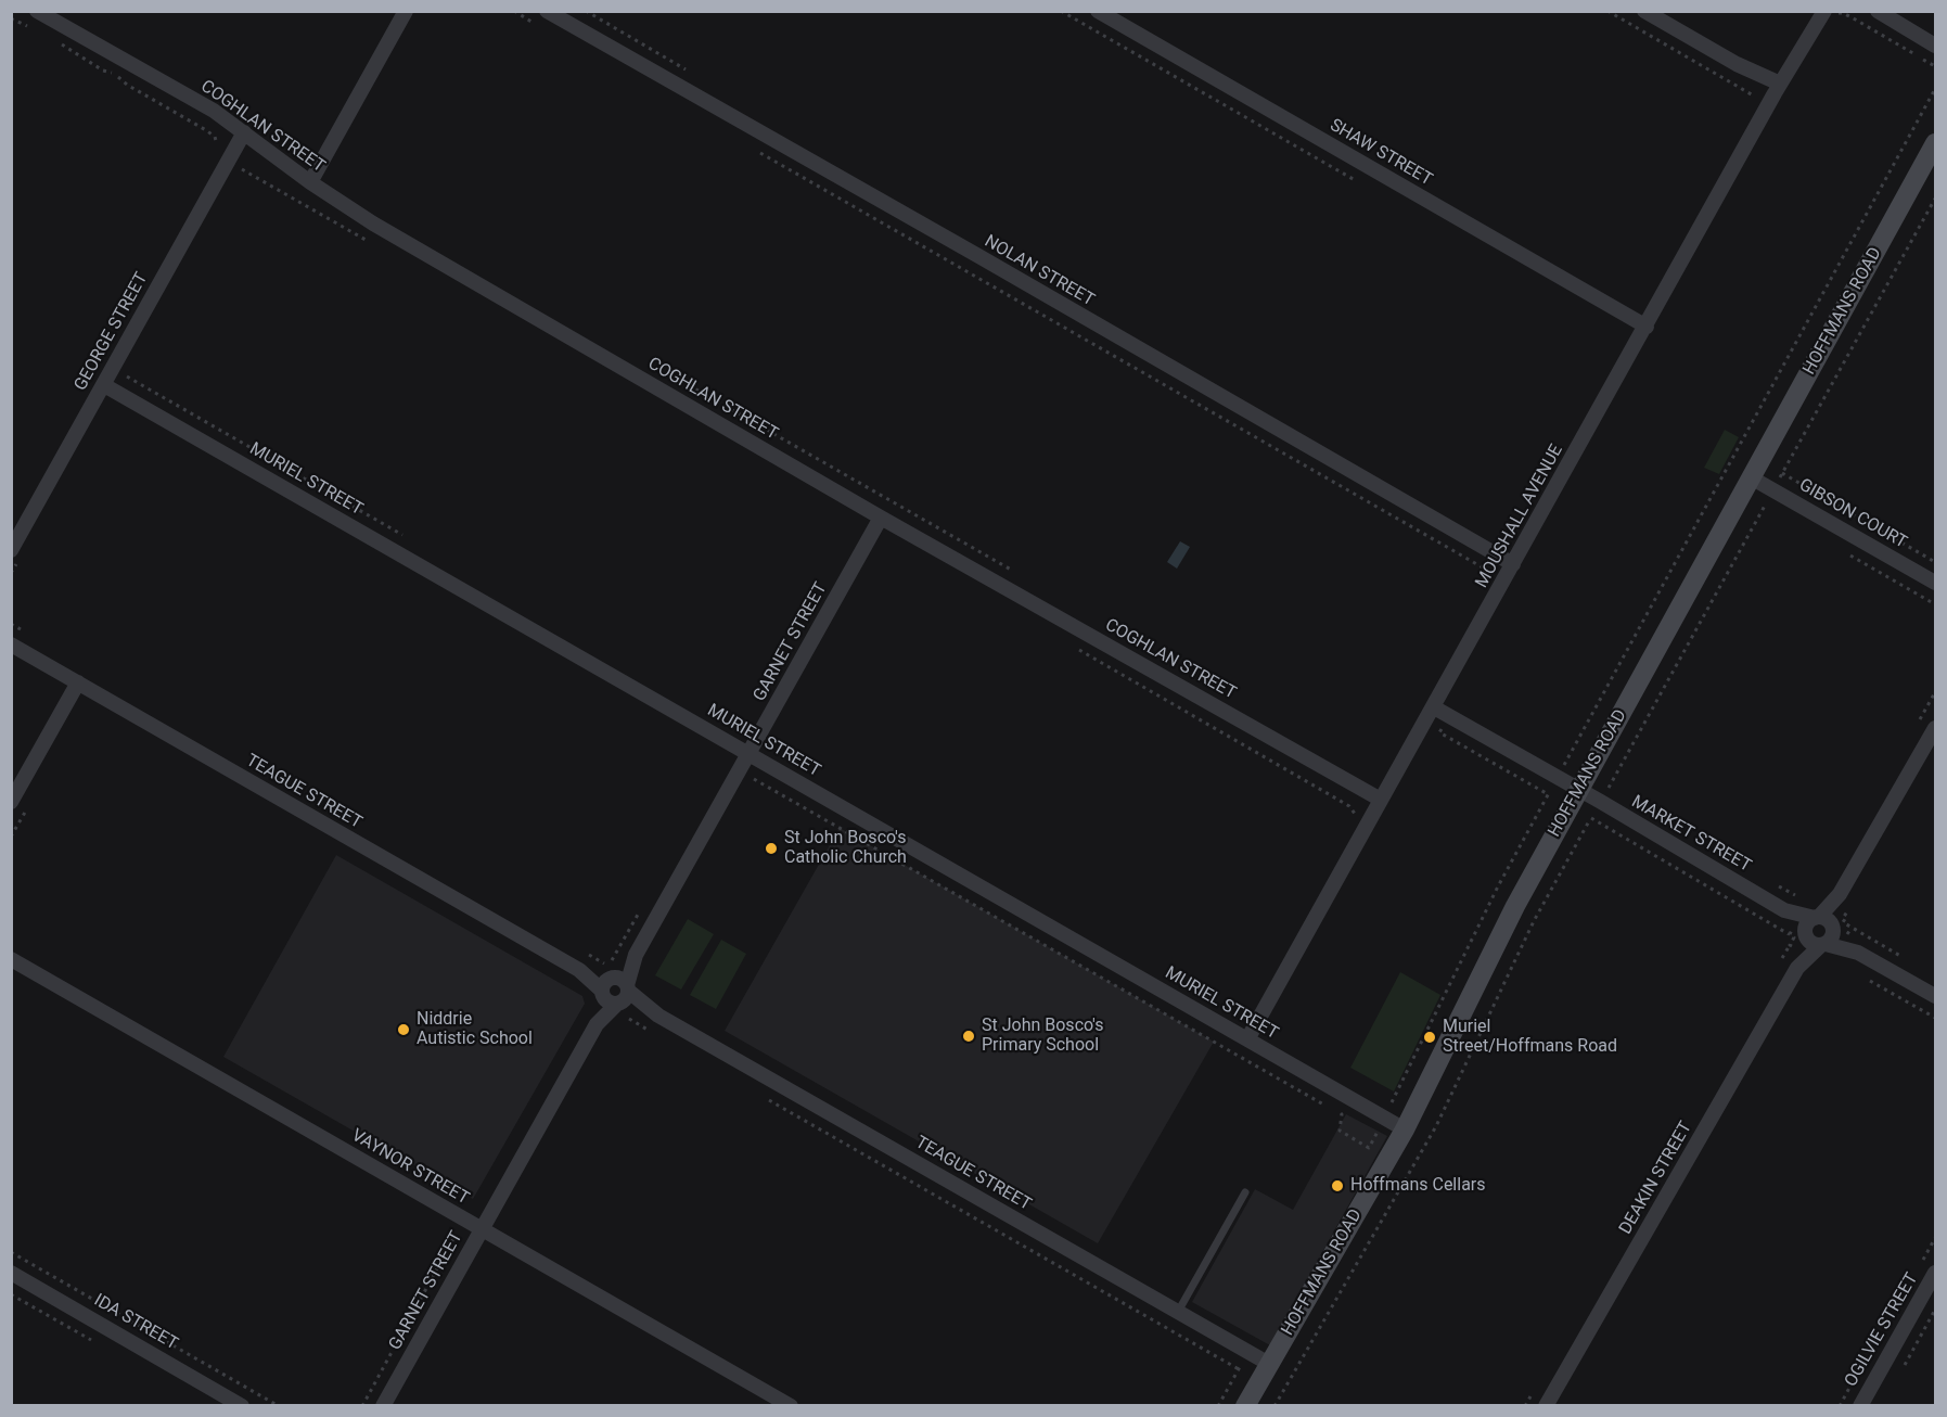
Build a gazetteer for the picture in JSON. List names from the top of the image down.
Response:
{
  "streets": {
    "main road": ["HOFFMANS ROAD"],
    "street": [
      "COGHLAN STREET",
      "SHAW STREET",
      "NOLAN STREET",
      "GEORGE STREET",
      "MURIEL STREET",
      "GIBSON COURT",
      "MOUSHALL AVENUE",
      "GARNET STREET",
      "TEAGUE STREET",
      "MARKET STREET",
      "VAYNOR STREET",
      "DEAKIN STREET",
      "IDA STREET",
      "OGILVIE STREET"
    ]
  },
  "crossings": [
    ["COGHLAN STREET", "GEORGE STREET"],
    ["COGHLAN STREET", "MOUSHALL AVENUE"],
    ["COGHLAN STREET", "GARNET STREET"],
    ["SHAW STREET", "MOUSHALL AVENUE"],
    ["NOLAN STREET", "MOUSHALL AVENUE"],
    ["HOFFMANS ROAD", "MURIEL STREET"],
    ["HOFFMANS ROAD", "GIBSON COURT"],
    ["HOFFMANS ROAD", "TEAGUE STREET"],
    ["HOFFMANS ROAD", "MARKET STREET"],
    ["GEORGE STREET", "MURIEL STREET"],
    ["MURIEL STREET", "MOUSHALL AVENUE"],
    ["MURIEL STREET", "GARNET STREET"],
    ["MOUSHALL AVENUE", "MARKET STREET"],
    ["GARNET STREET", "TEAGUE STREET"],
    ["GARNET STREET", "VAYNOR STREET"],
    ["MARKET STREET", "DEAKIN STREET"]
  ],
  "places": [
    "St John Bosco's Catholic Church",
    "Niddrie Autistic School",
    "St John Bosco's Primary School",
    "Muriel Street/Hoffmans Road",
    "Hoffmans Cellars"
  ]
}
